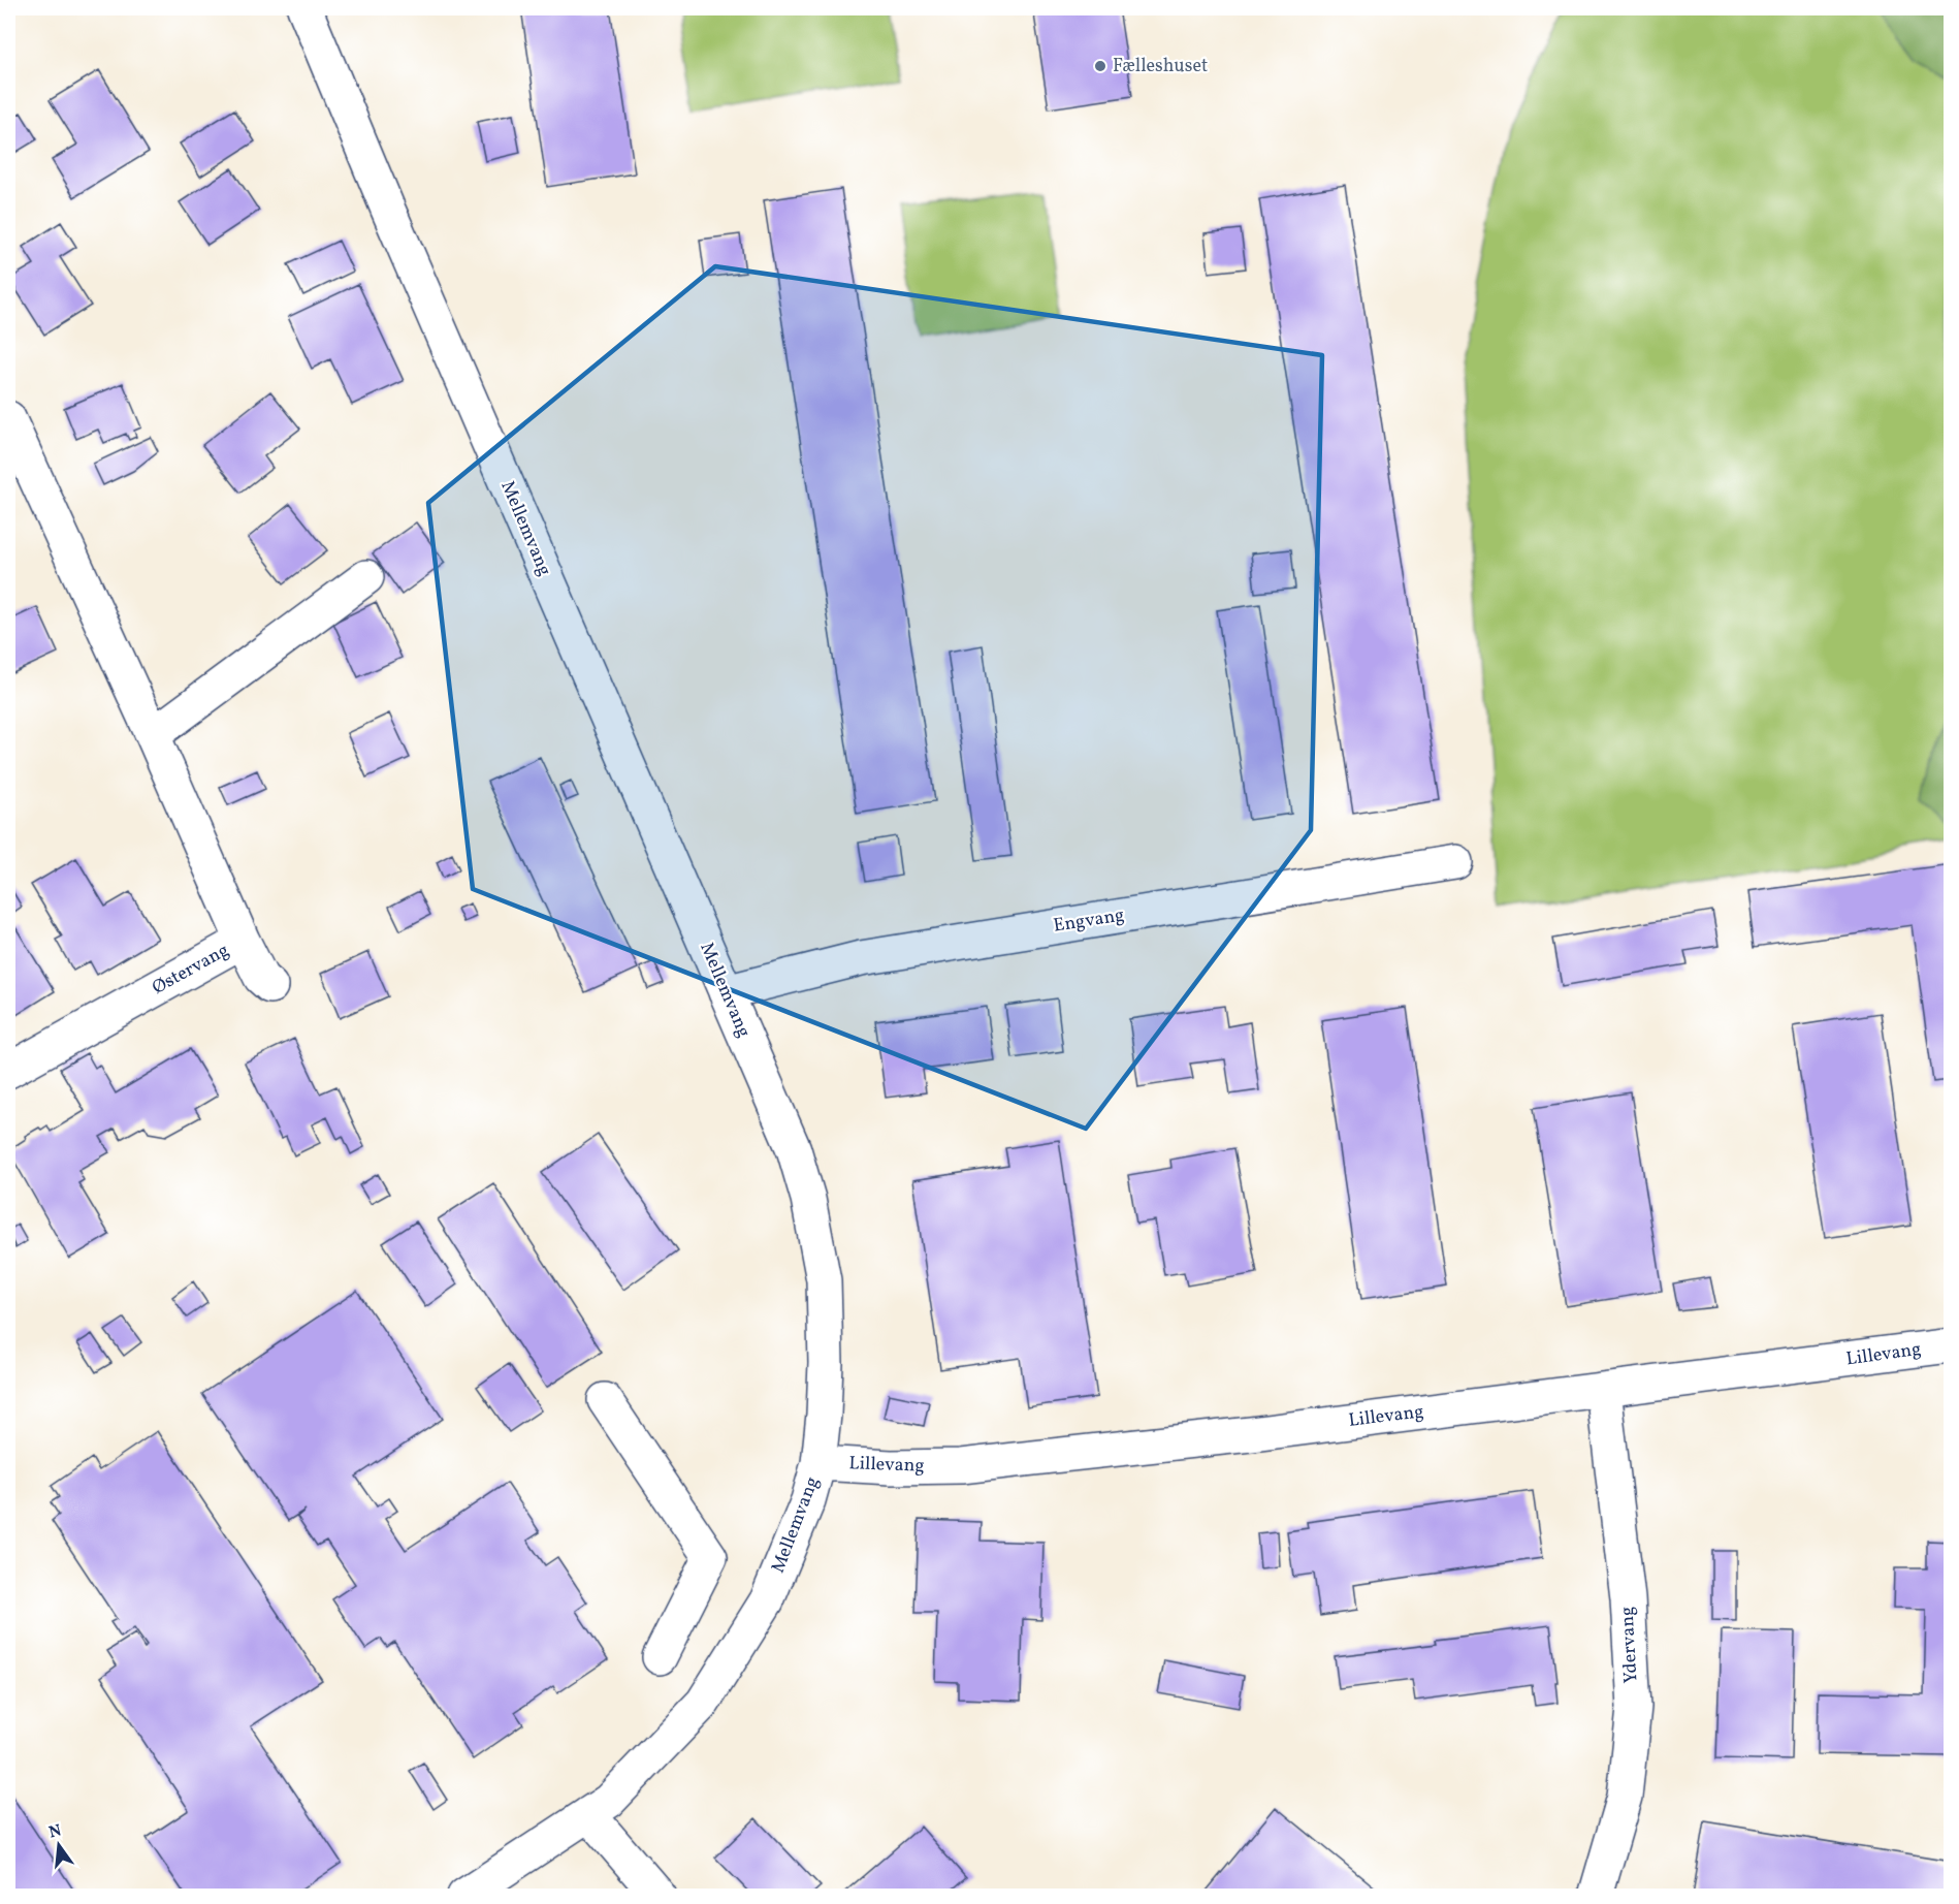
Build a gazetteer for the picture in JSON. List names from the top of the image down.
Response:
{
  "streets": {
    "street": [
      "Mellemvang",
      "Engvang",
      "Østervang",
      "Lillevang",
      "Ydervang"
    ]
  },
  "crossings": [
    ["Mellemvang", "Engvang"],
    ["Mellemvang", "Lillevang"],
    ["Lillevang", "Ydervang"]
  ],
  "places": ["Fælleshuset"],
  "north": "top"
}
